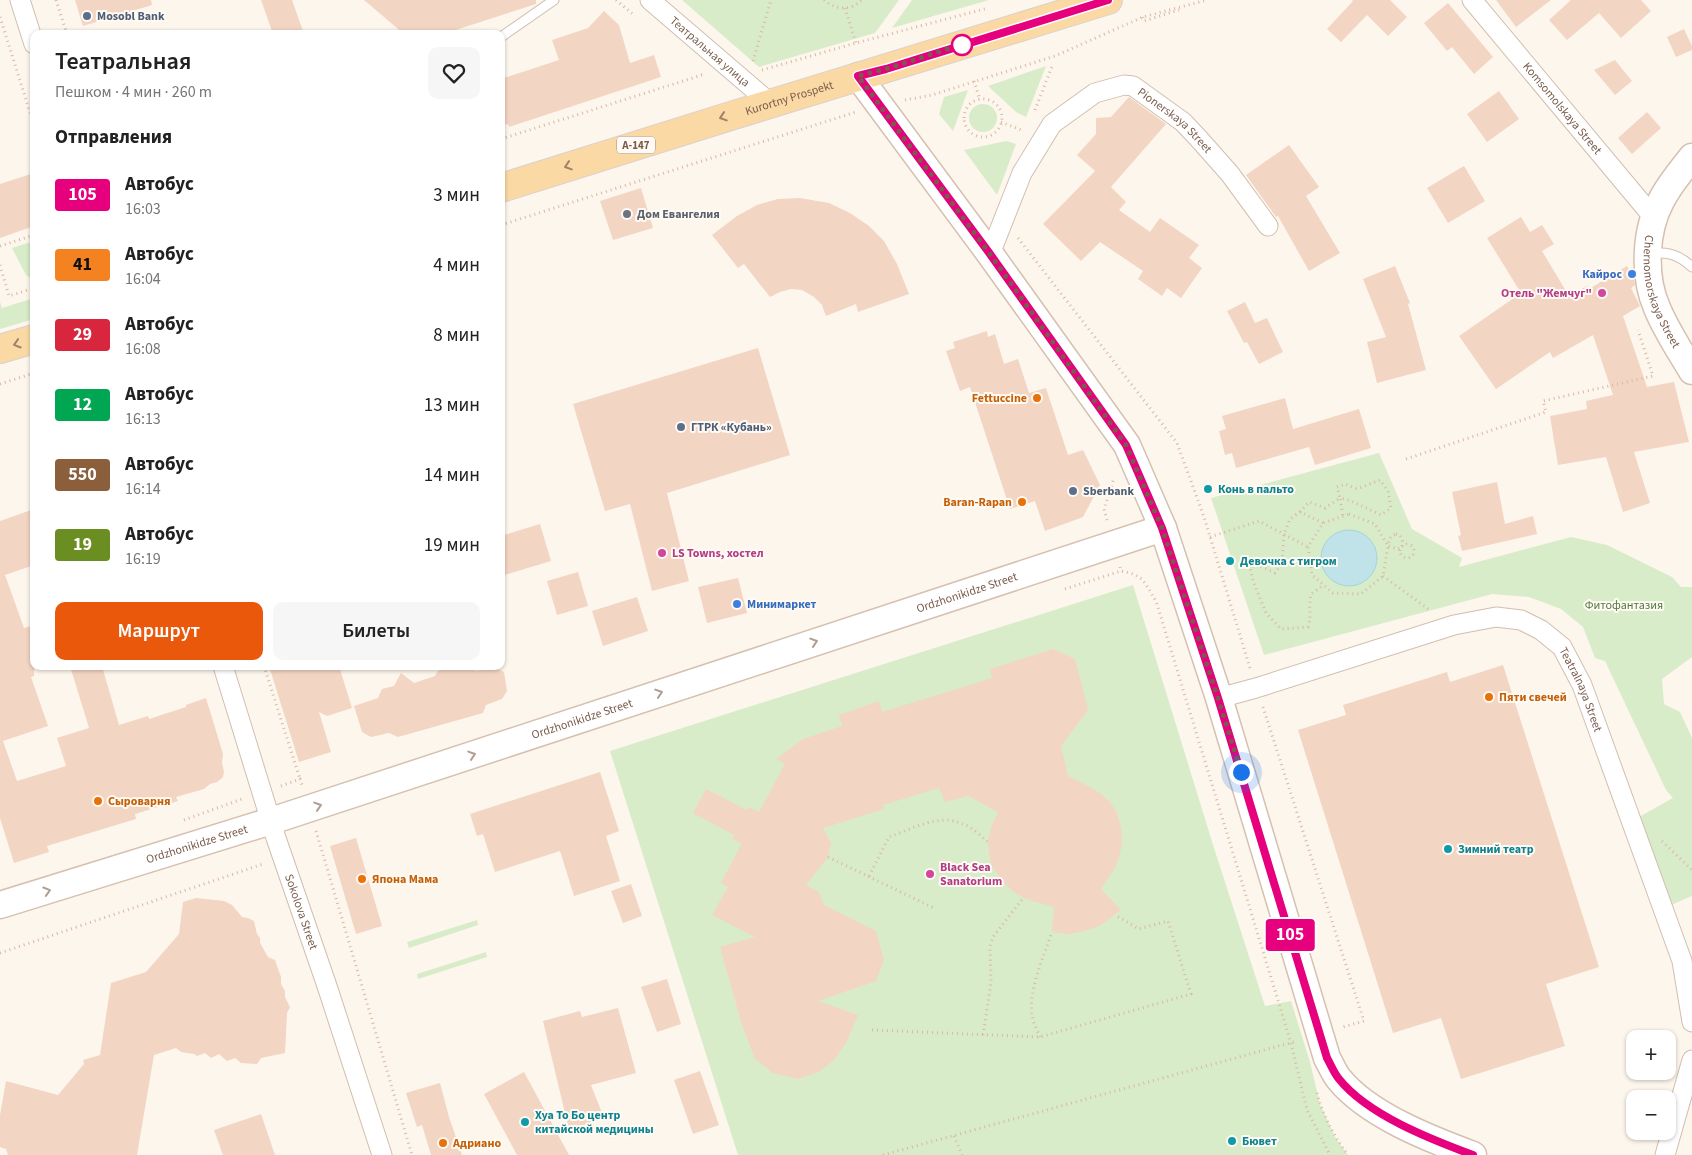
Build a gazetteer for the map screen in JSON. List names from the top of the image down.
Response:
{
  "streets": {
    "main road": [
      "Kurortny Prospekt",
      "А-147",
      "Chernomorskaya Street",
      "Ordzhonikidze Street"
    ],
    "street": [
      "Театральная улица",
      "Komsomolskaya Street",
      "Pionerskaya Street",
      "Teatralnaya Street",
      "Sokolova Street"
    ]
  },
  "crossings": [
    ["Театральная улица", "Kurortny Prospekt"],
    ["Komsomolskaya Street", "Chernomorskaya Street"],
    ["Ordzhonikidze Street", "Sokolova Street"]
  ],
  "one_way": ["Kurortny Prospekt", "Ordzhonikidze Street"],
  "parks": ["Фитофантазия"],
  "places": [
    "Mosobl Bank",
    "Дом Евангелия",
    "Кайрос",
    "Отель \"Жемчуг\"",
    "Fettuccine",
    "ГТРК «Кубань»",
    "Конь в пальто",
    "Sberbank",
    "Baran-Rapan",
    "LS Towns, хостел",
    "Девочка с тигром",
    "Минимаркет",
    "Пяти свечей",
    "Сыроварня",
    "Зимний театр",
    "Black Sea Sanatorium",
    "Япона Мама",
    "Хуа То Бо центр китайской медицины",
    "Бювет",
    "Адриано"
  ],
  "lines": ["bus line 105"],
  "page": {
    "on_map": "105",
    "heading": [
      ["Театральная", "Пешком · 4 мин · 260 m"],
      "Отправления"
    ],
    "list": [
      {
        "mark": "105",
        "name": "Автобус",
        "note": "16:03",
        "value": "3 мин"
      },
      {
        "mark": "41",
        "name": "Автобус",
        "note": "16:04",
        "value": "4 мин"
      },
      {
        "mark": "29",
        "name": "Автобус",
        "note": "16:08",
        "value": "8 мин"
      },
      {
        "mark": "12",
        "name": "Автобус",
        "note": "16:13",
        "value": "13 мин"
      },
      {
        "mark": "550",
        "name": "Автобус",
        "note": "16:14",
        "value": "14 мин"
      },
      {
        "mark": "19",
        "name": "Автобус",
        "note": "16:19",
        "value": "19 мин"
      }
    ],
    "buttons": ["Маршрут", "Билеты"],
    "map_buttons": ["+", "−"]
  }
}
